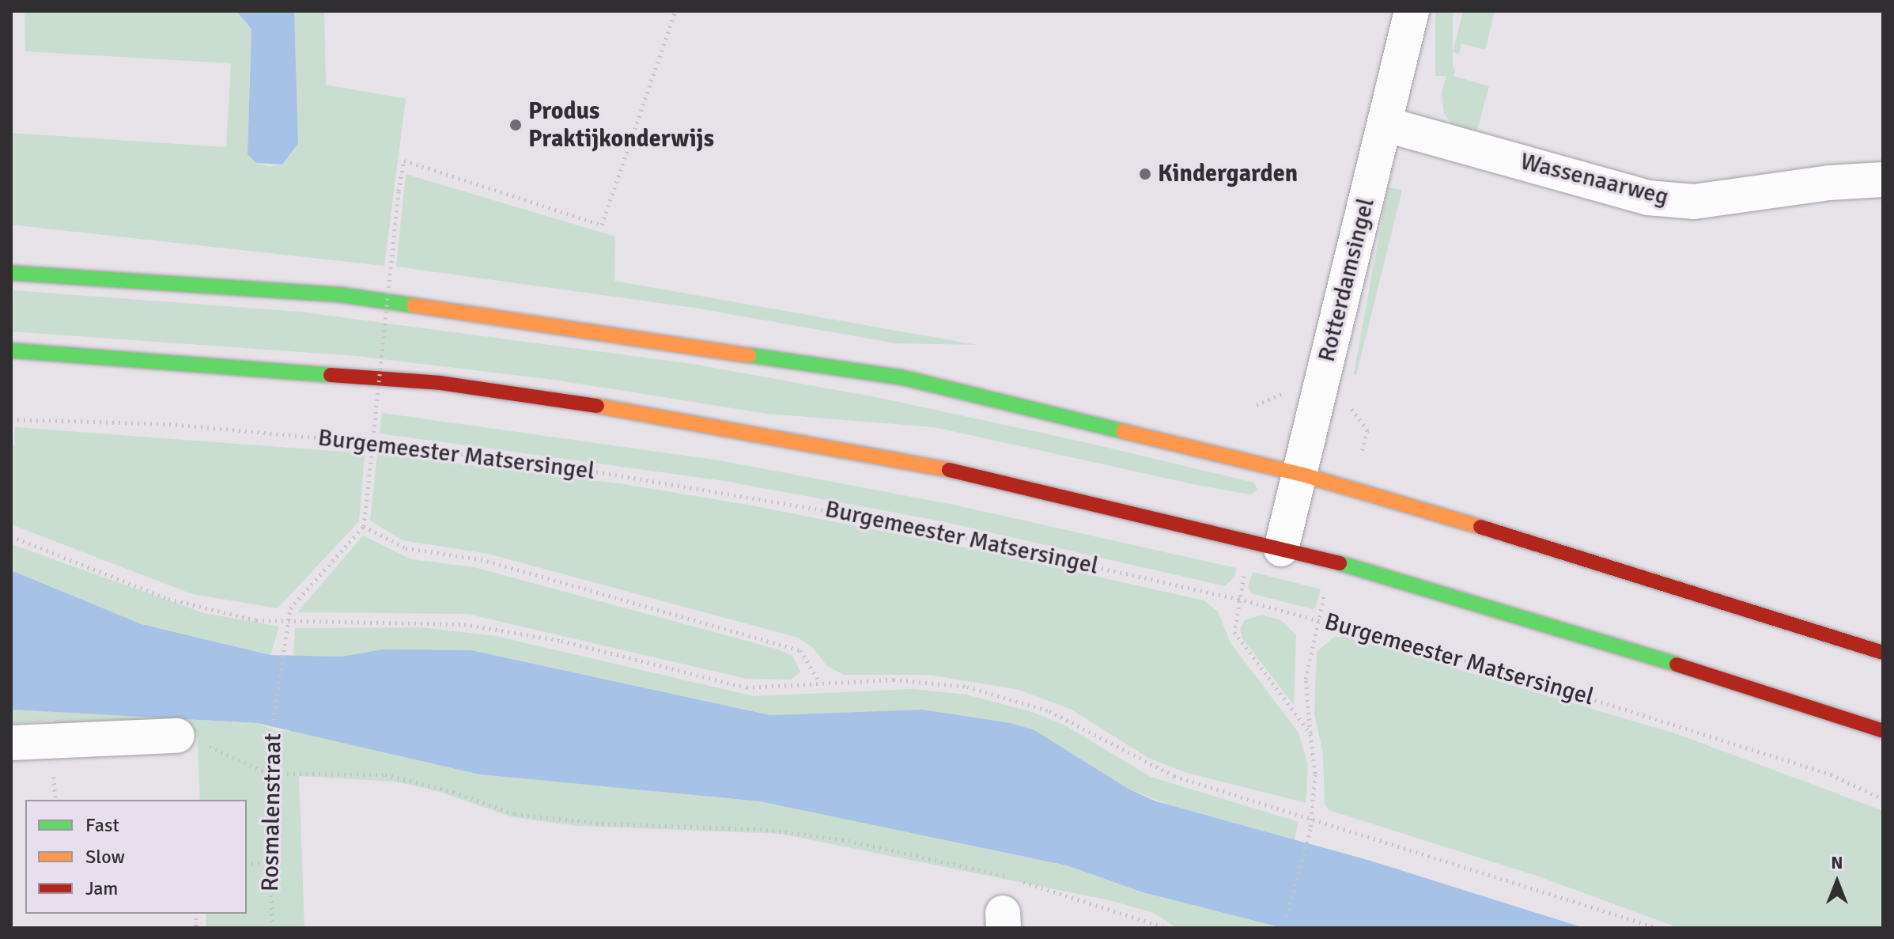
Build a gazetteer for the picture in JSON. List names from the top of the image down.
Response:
{
  "streets": {
    "street": ["Wassenaarweg", "Rotterdamsingel"],
    "path": ["Burgemeester Matsersingel", "Rosmalenstraat"]
  },
  "crossings": [
    ["Wassenaarweg", "Rotterdamsingel"]
  ],
  "places": ["Produs Praktijkonderwijs", "Kindergarden"],
  "legend": ["Fast", "Slow", "Jam"],
  "north": "top"
}
